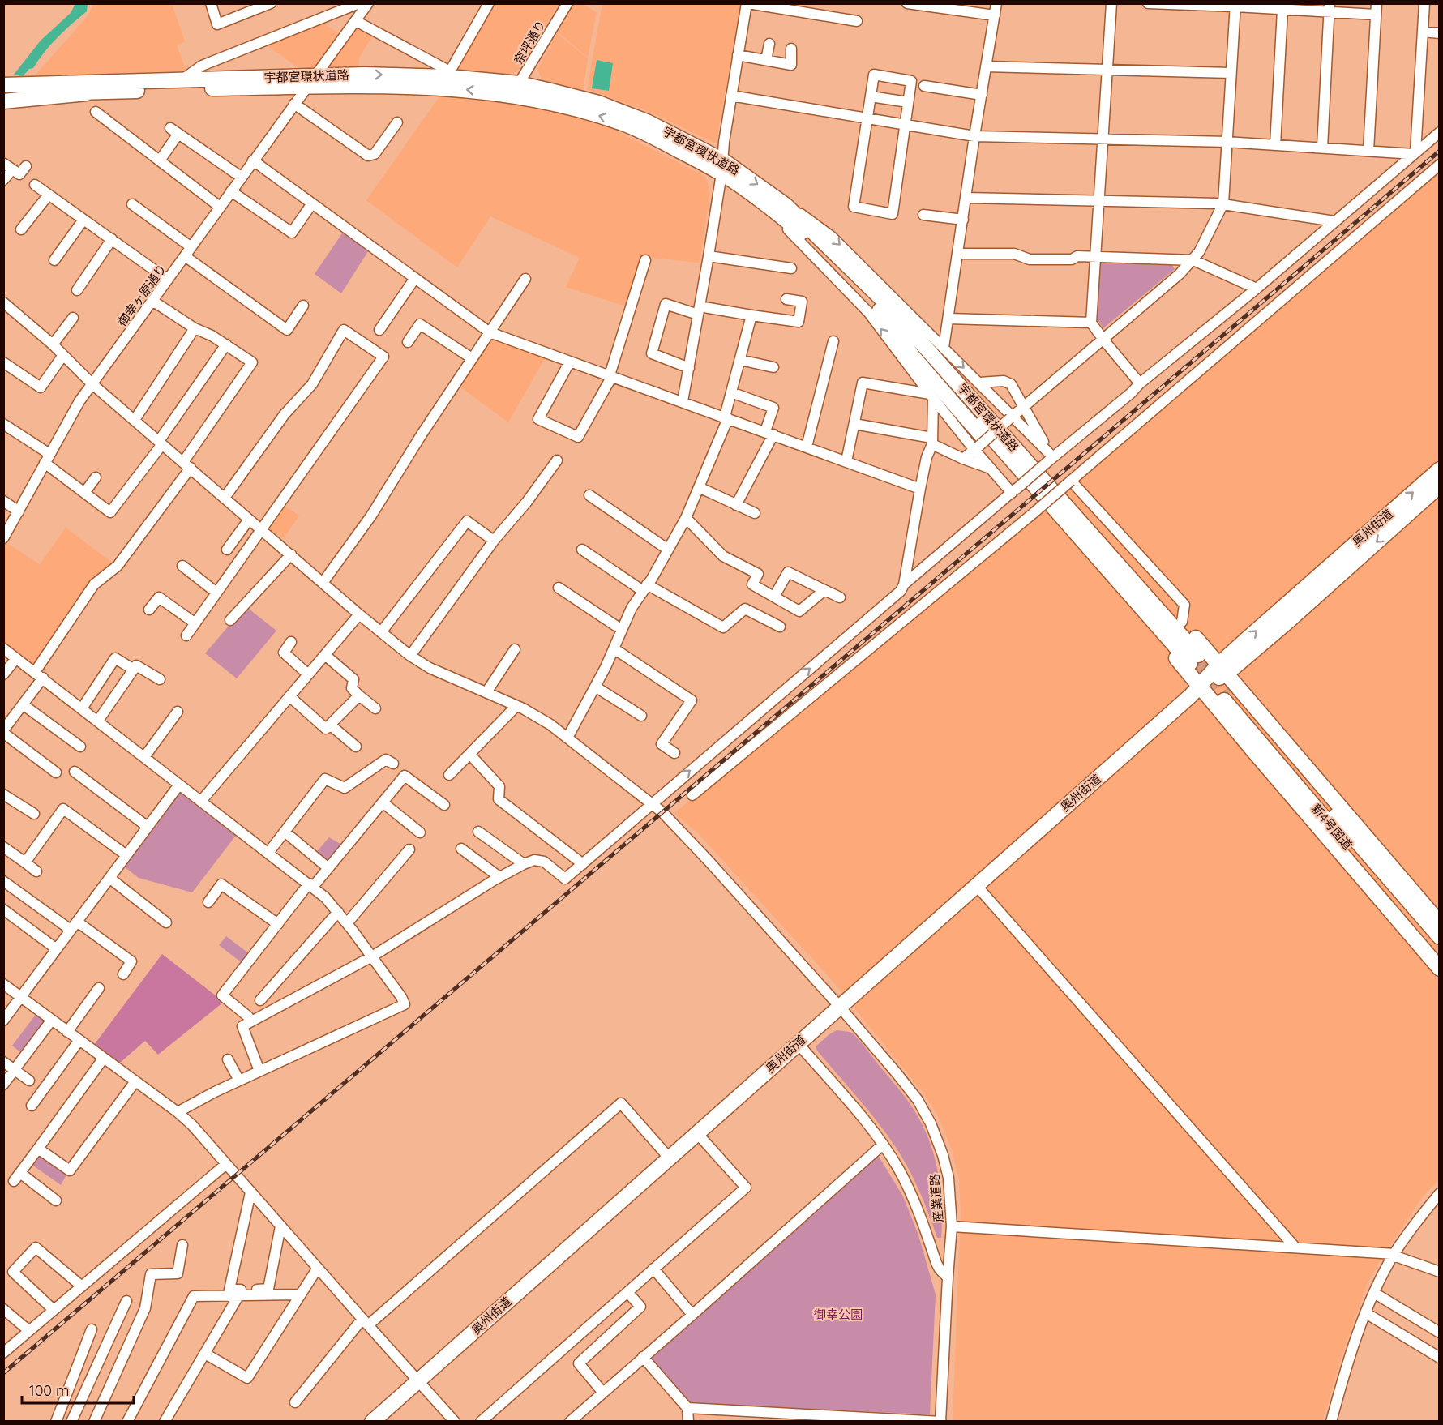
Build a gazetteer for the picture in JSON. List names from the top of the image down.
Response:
{
  "streets": {
    "highway": ["宇都宮環状道路", "奥州街道", "新4号国道"],
    "street": ["奈坪通り", "御幸ヶ原通り", "産業道路"]
  },
  "crossings": [
    ["奈坪通り", "宇都宮環状道路"],
    ["宇都宮環状道路", "御幸ヶ原通り"],
    ["御幸ヶ原通り", "産業道路"],
    ["奥州街道", "産業道路"]
  ],
  "parks": ["御幸公園"],
  "scale_bar": "100 m"
}
